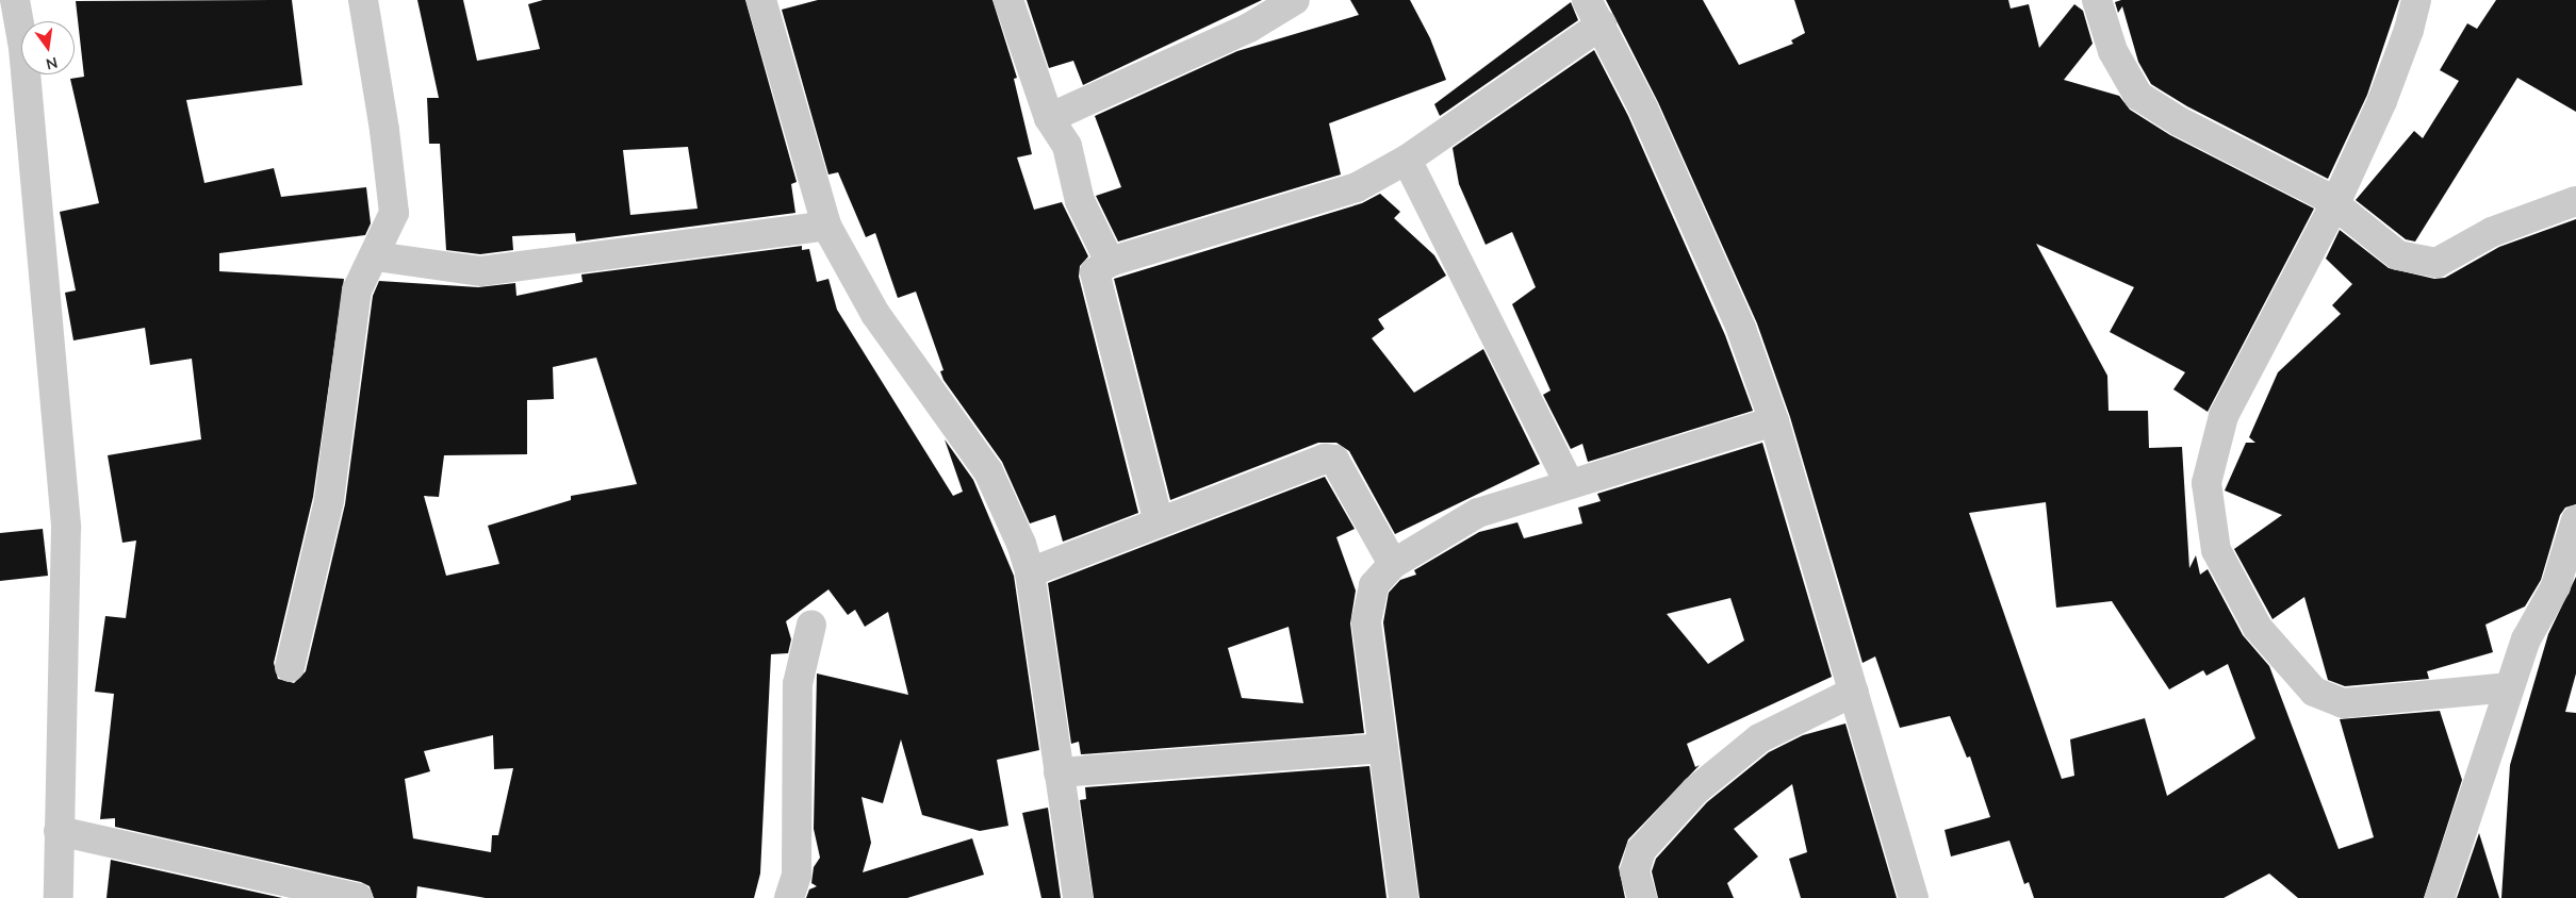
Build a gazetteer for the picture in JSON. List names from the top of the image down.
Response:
{
  "north": "bottom"
}
